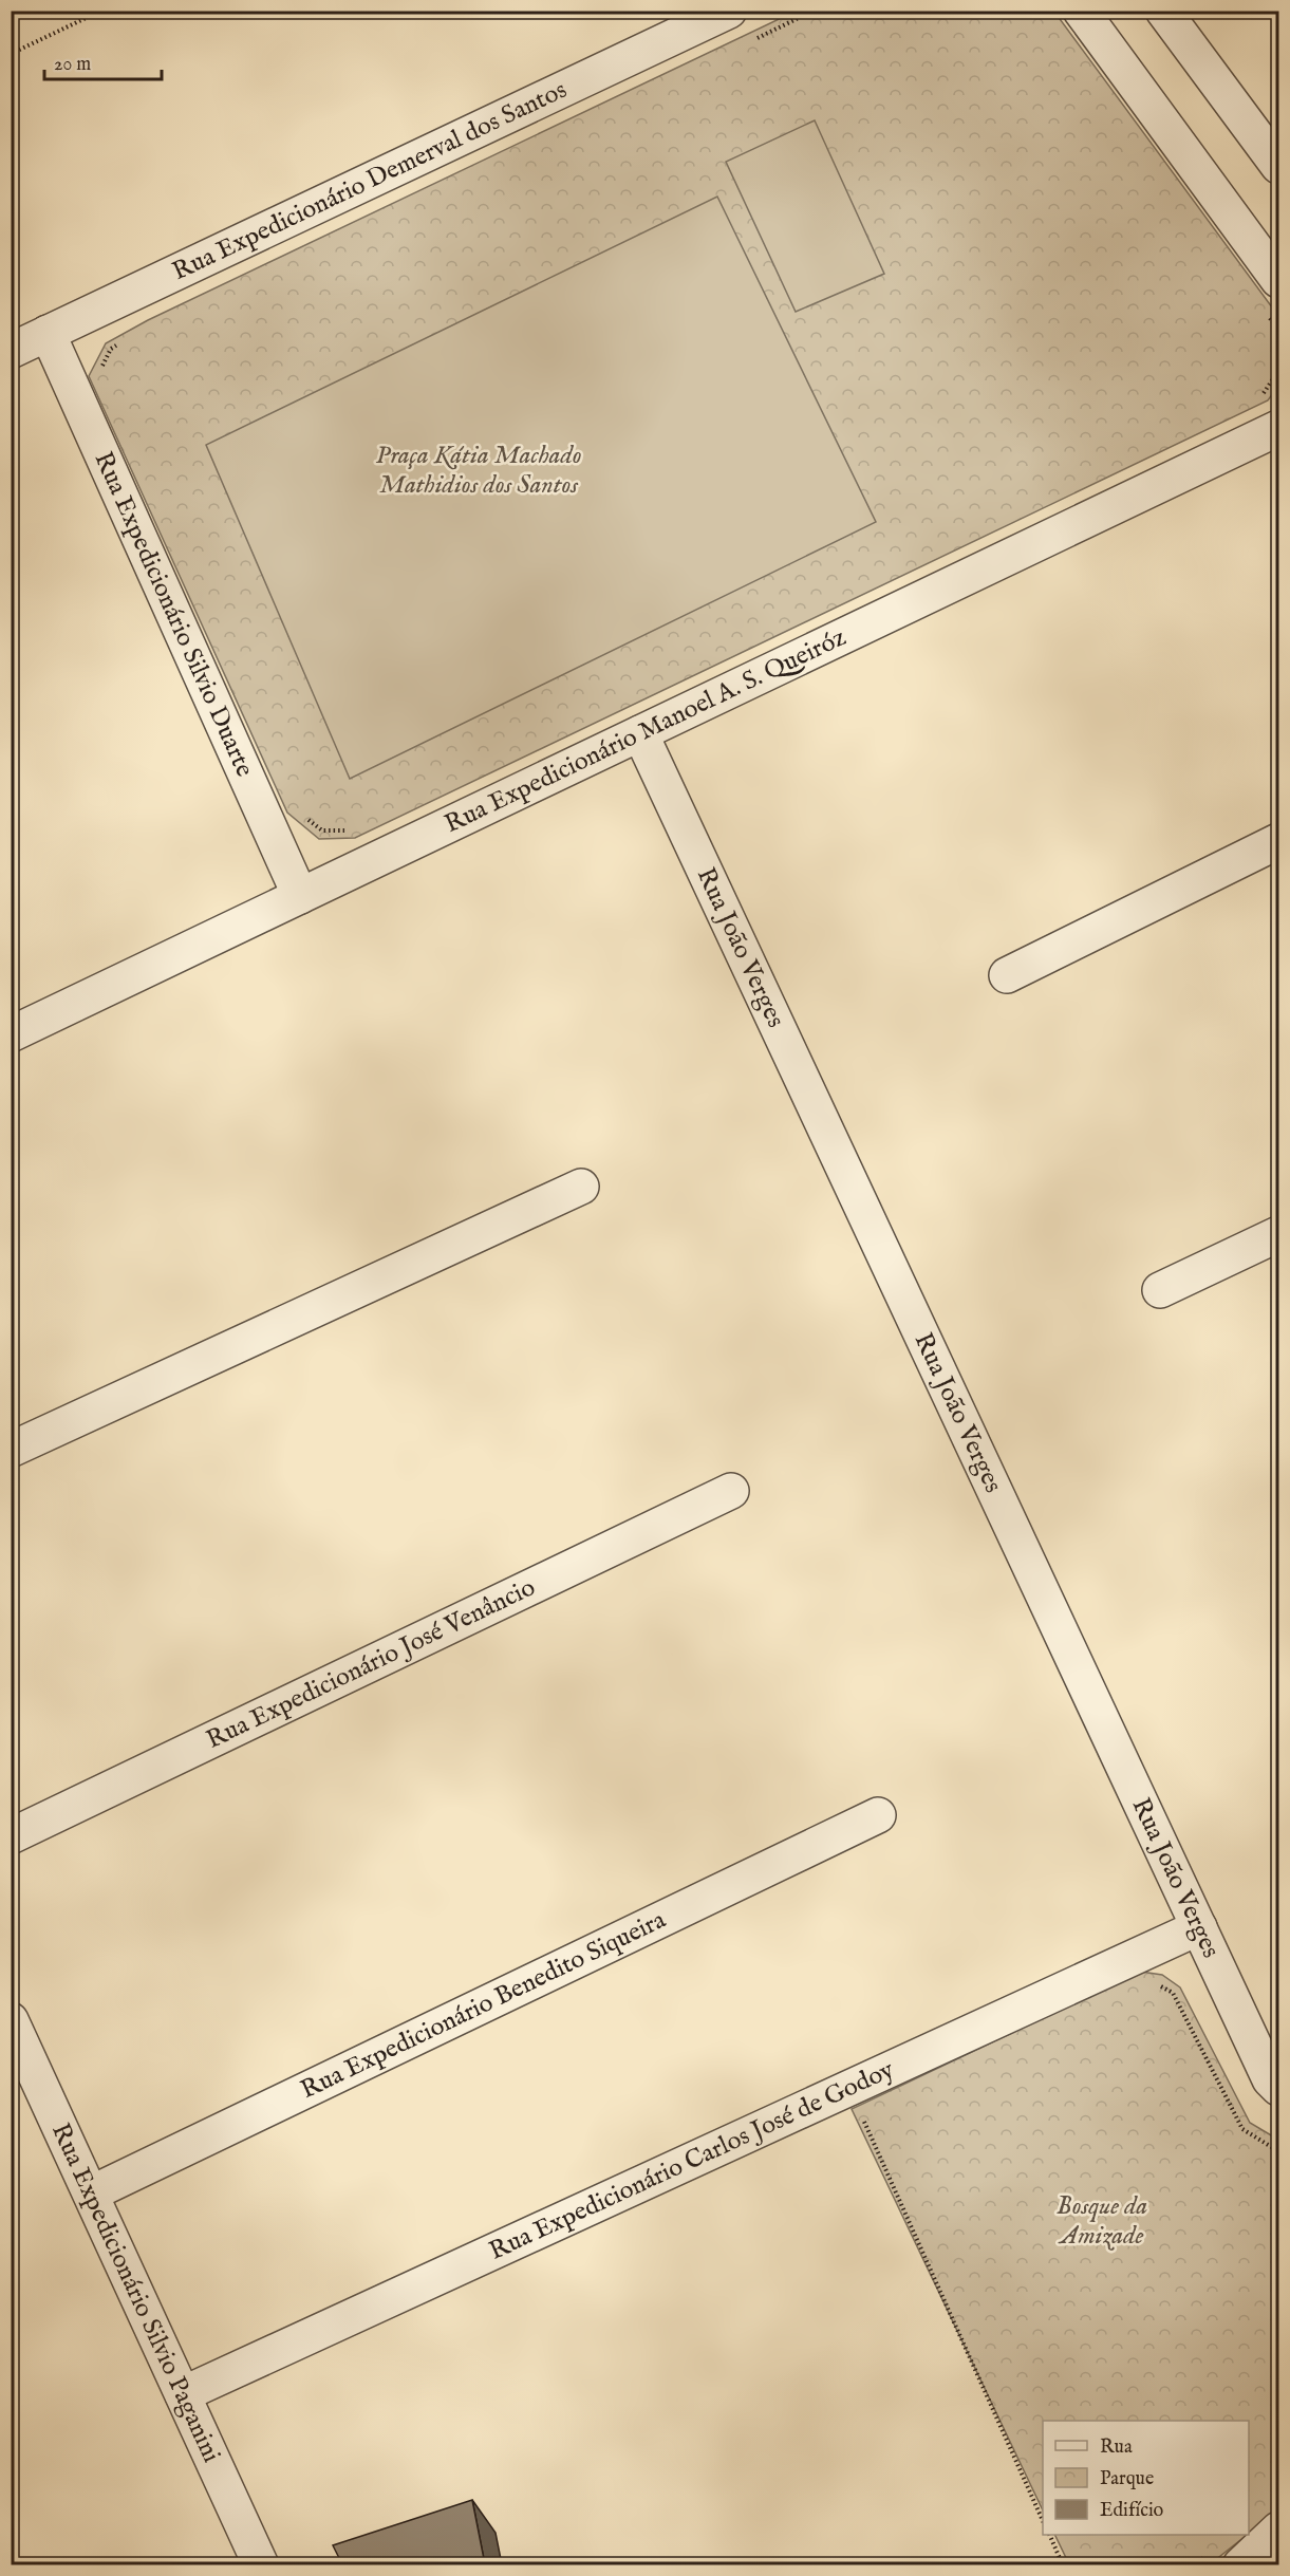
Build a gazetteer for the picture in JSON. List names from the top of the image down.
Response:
{
  "streets": {
    "street": [
      "Rua Expedicionário Demerval dos Santos",
      "Rua Expedicionário Silvio Duarte",
      "Rua Expedicionário Manoel A. S. Queiróz",
      "Rua João Verges",
      "Rua Expedicionário José Venâncio",
      "Rua Expedicionário Benedito Siqueira",
      "Rua Expedicionário Carlos José de Godoy",
      "Rua Expedicionário Silvio Paganini"
    ]
  },
  "crossings": [
    ["Rua Expedicionário Demerval dos Santos", "Rua Expedicionário Silvio Duarte"],
    ["Rua Expedicionário Silvio Duarte", "Rua Expedicionário Manoel A. S. Queiróz"],
    ["Rua Expedicionário Manoel A. S. Queiróz", "Rua João Verges"],
    ["Rua João Verges", "Rua Expedicionário Carlos José de Godoy"],
    ["Rua Expedicionário Benedito Siqueira", "Rua Expedicionário Silvio Paganini"],
    ["Rua Expedicionário Carlos José de Godoy", "Rua Expedicionário Silvio Paganini"]
  ],
  "parks": ["Praça Kátia Machado Mathidios dos Santos", "Bosque da Amizade"],
  "legend": ["Rua", "Parque", "Edifício"],
  "scale_bar": "20 m"
}
